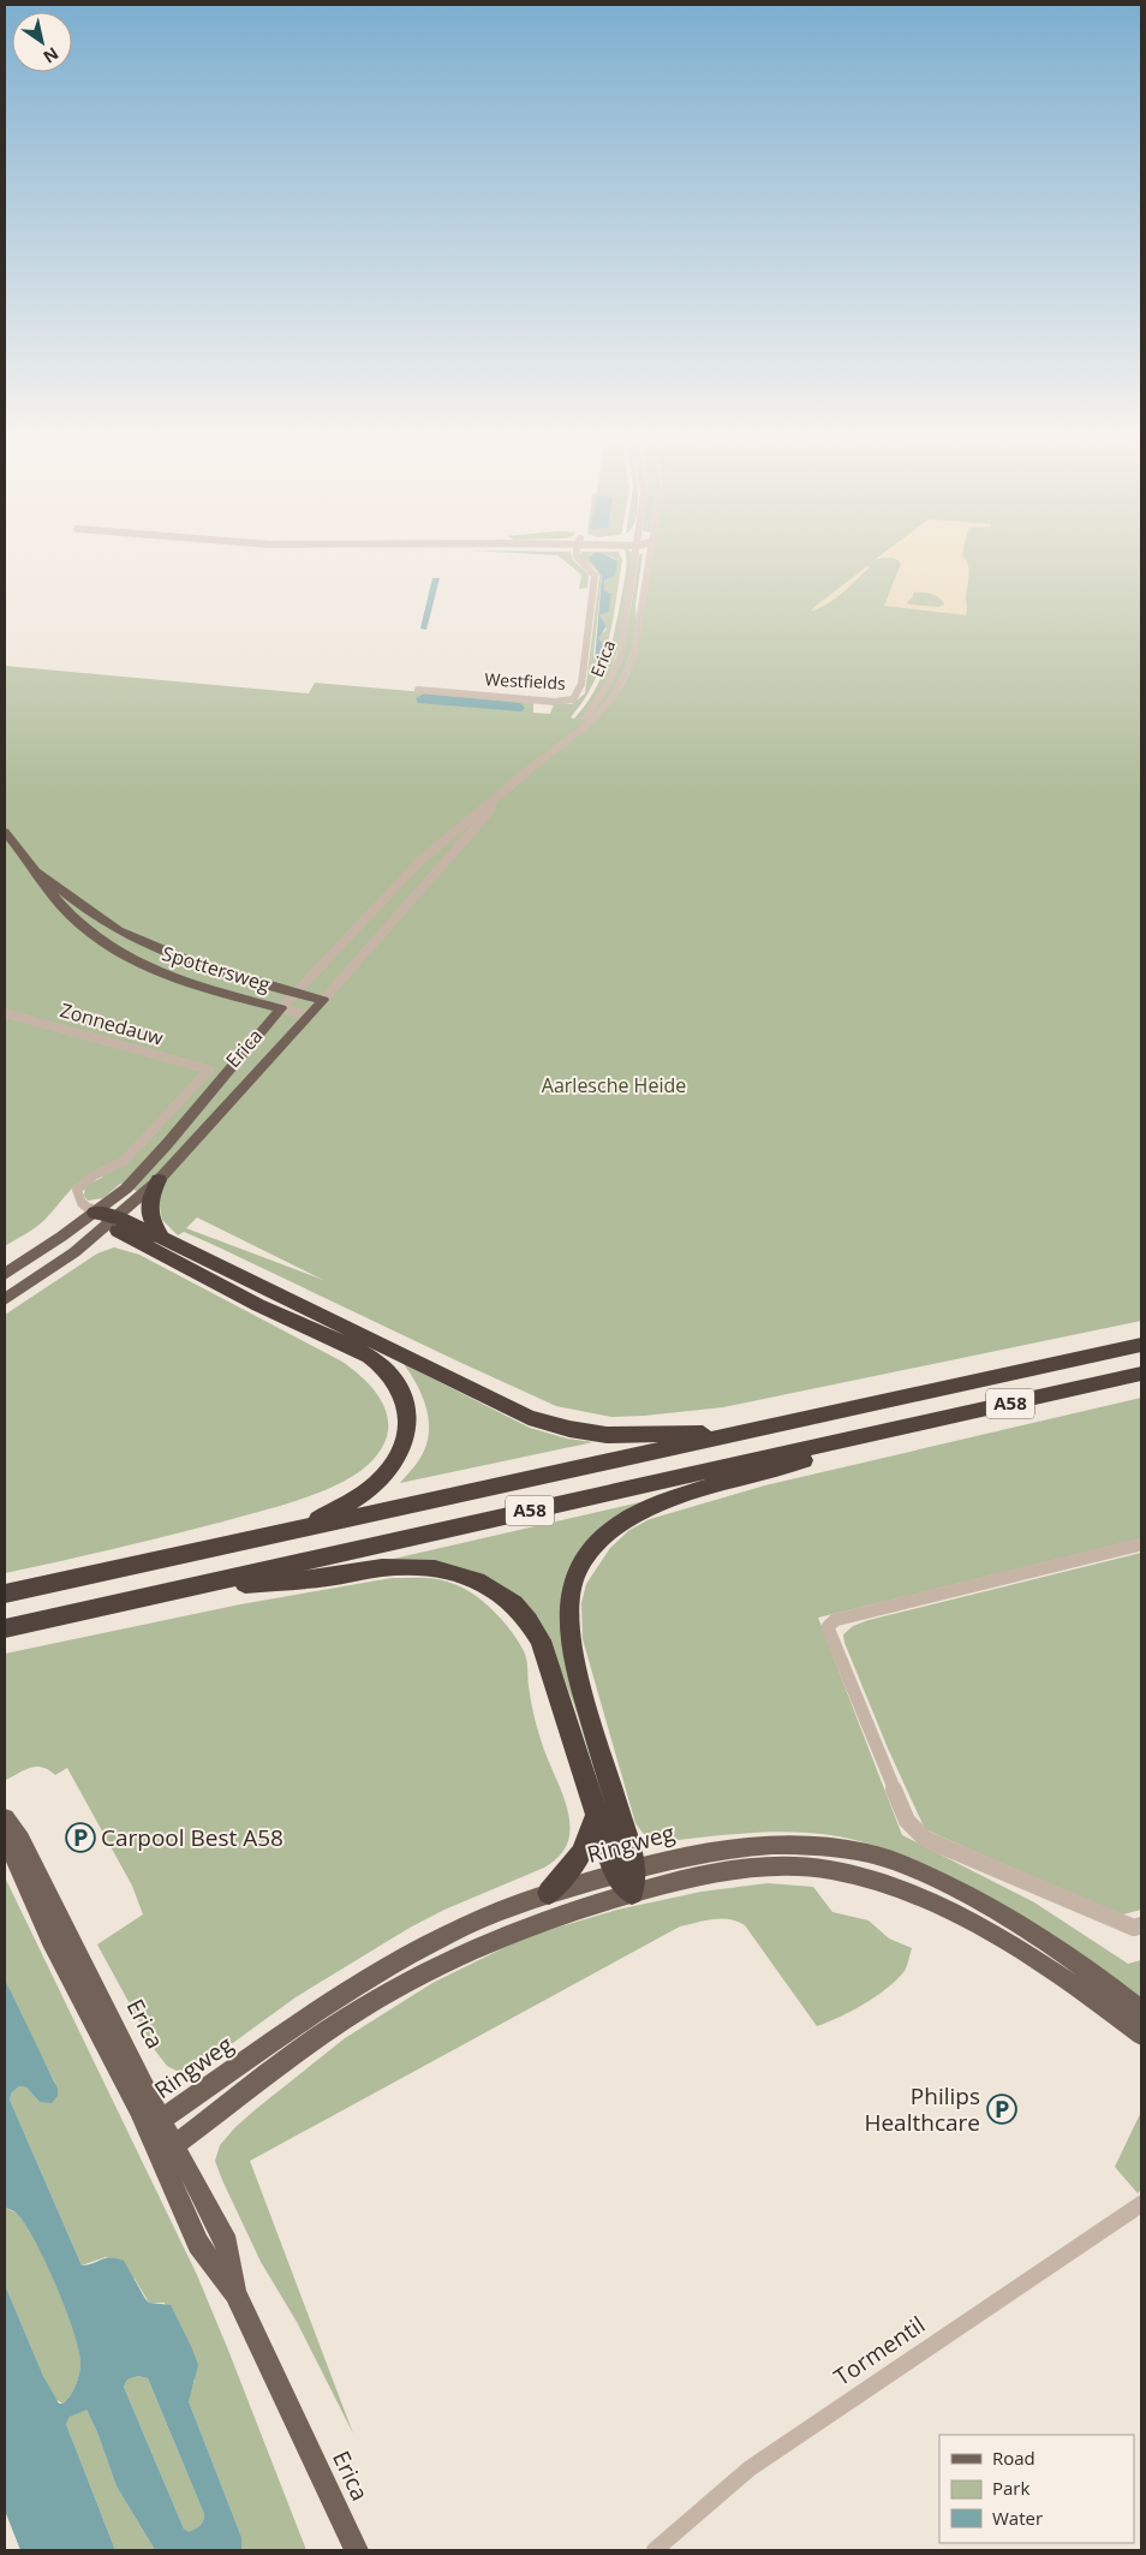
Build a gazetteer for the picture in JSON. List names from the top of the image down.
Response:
{
  "streets": {
    "highway": ["A58"],
    "main road": ["Erica", "Spottersweg", "Ringweg"],
    "street": ["Westfields", "Zonnedauw", "Tormentil"]
  },
  "crossings": [
    ["Erica", "Spottersweg"],
    ["Erica", "Zonnedauw"],
    ["Erica", "A58"],
    ["Erica", "Ringweg"],
    ["A58", "Ringweg"]
  ],
  "parks": ["Aarlesche Heide"],
  "places": {
    "parking": ["Carpool Best A58", "Philips Healthcare"]
  },
  "legend": ["Road", "Park", "Water"],
  "north": "bottom right"
}
